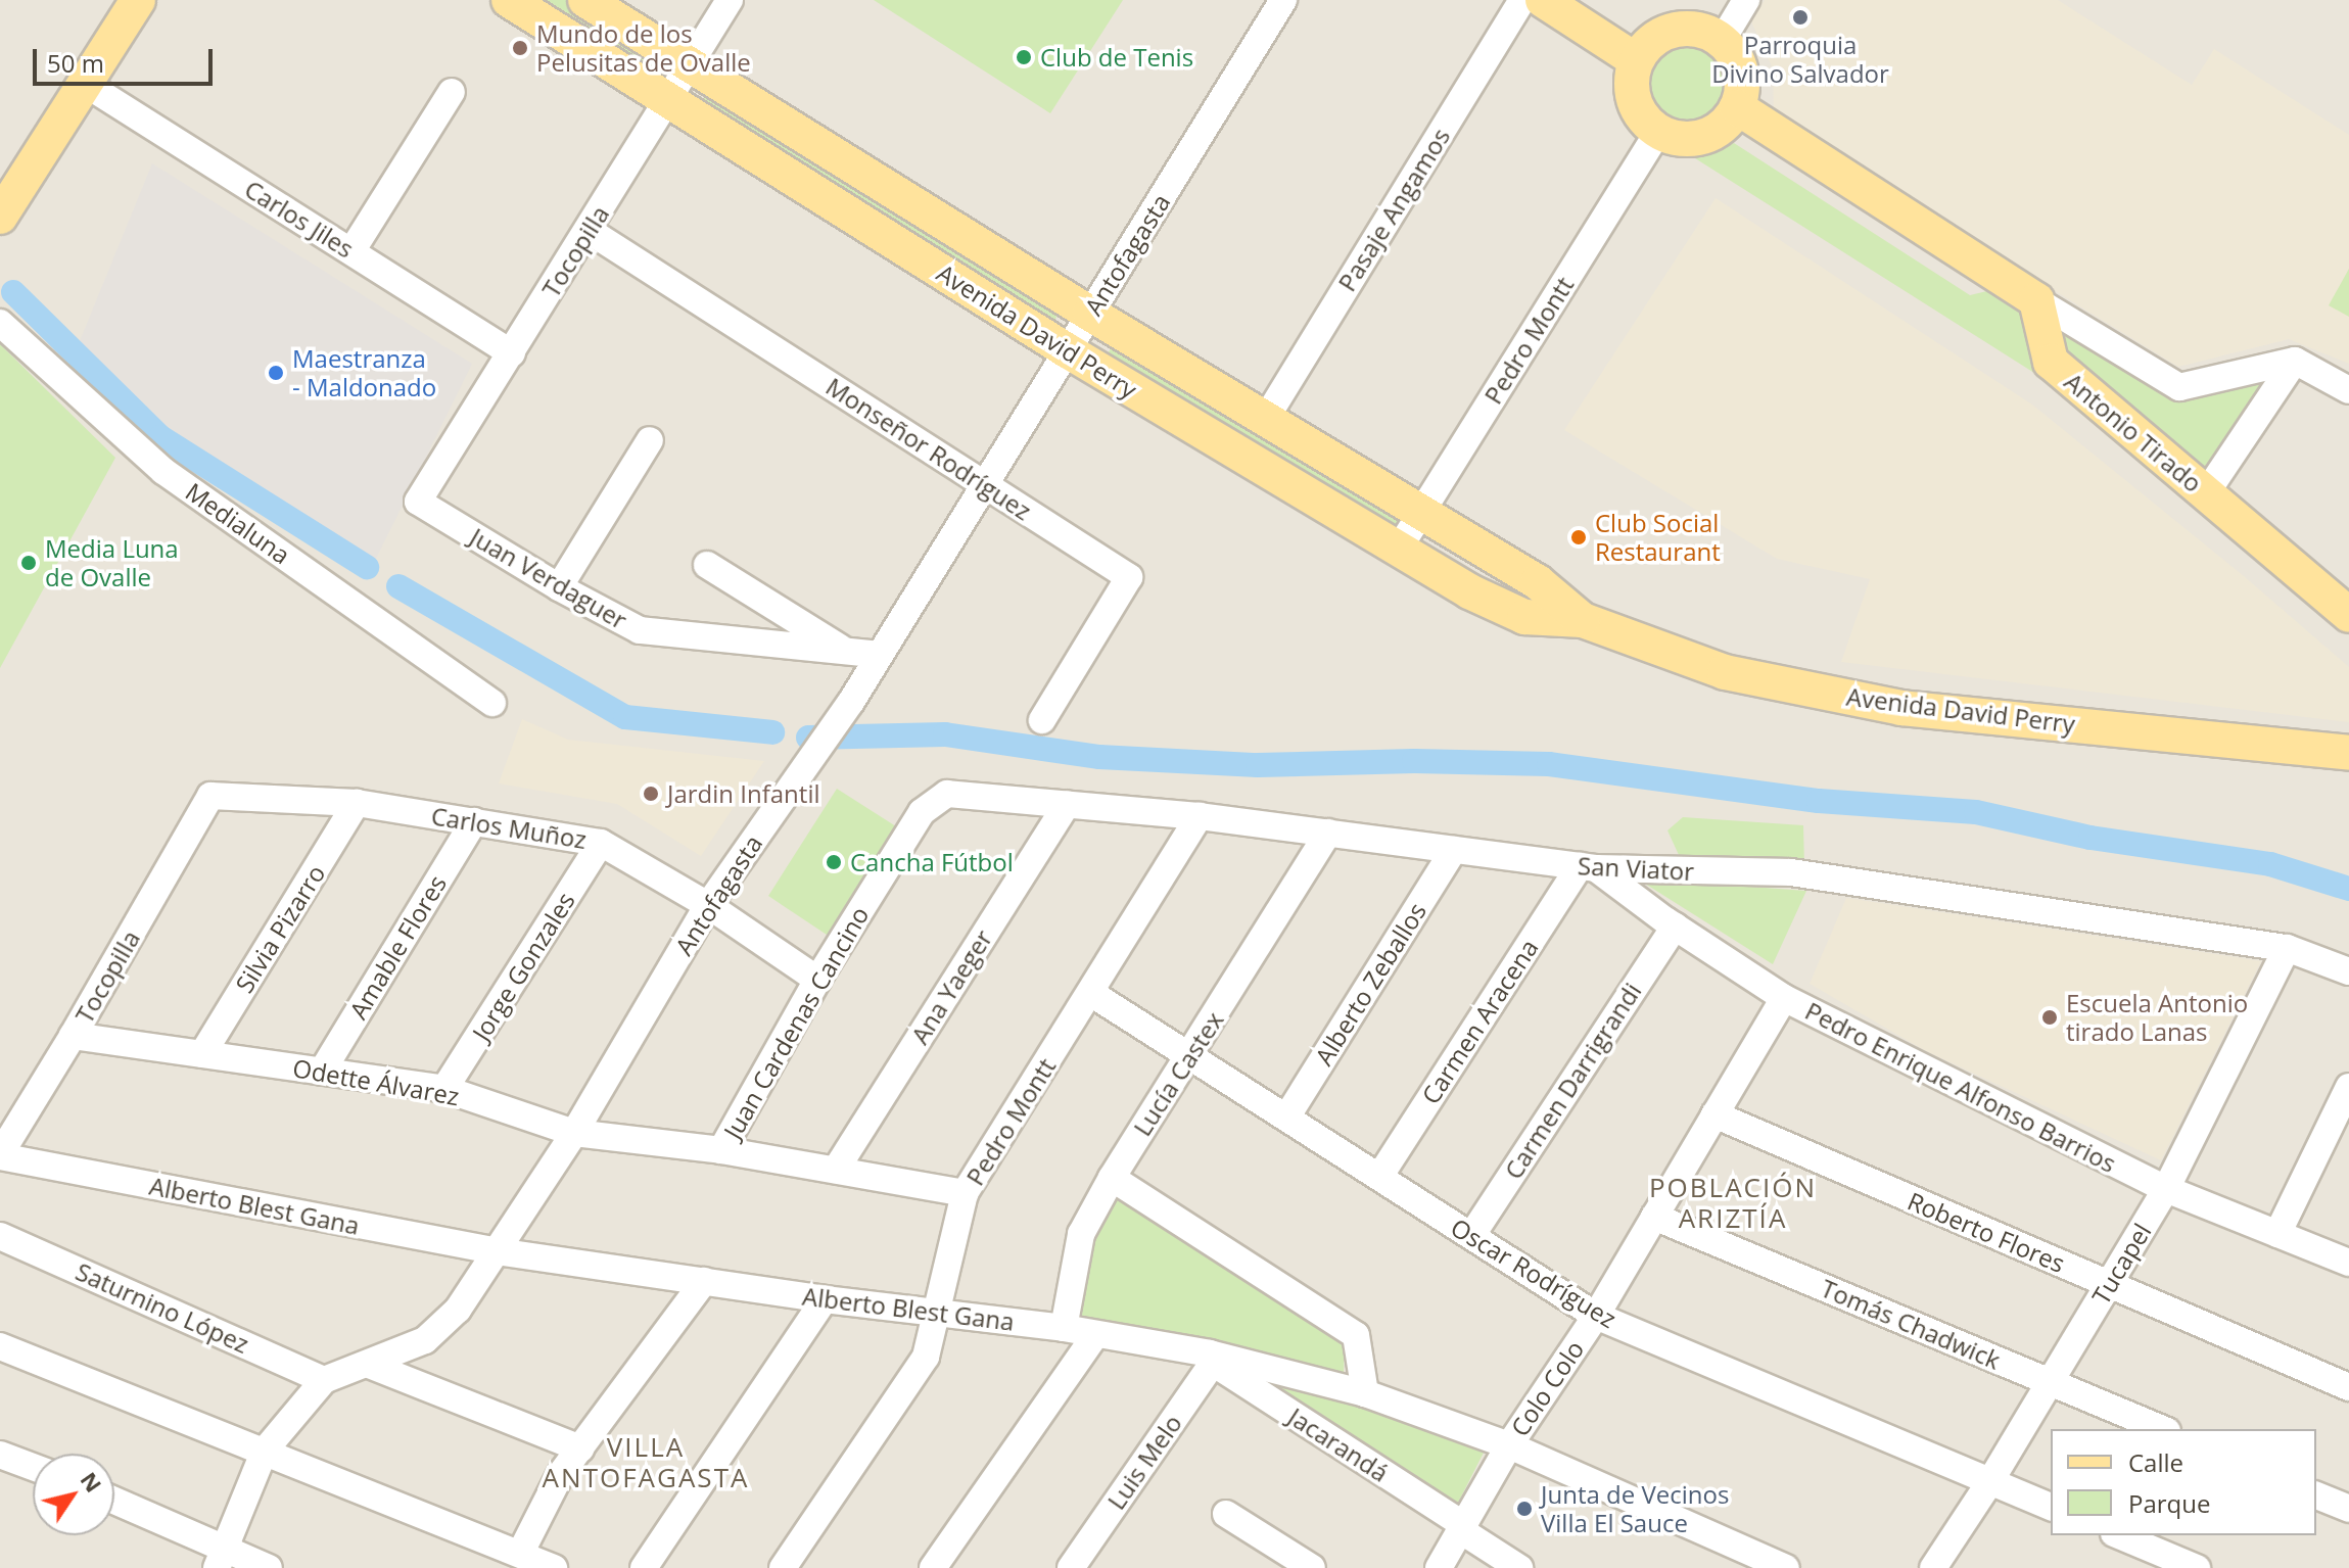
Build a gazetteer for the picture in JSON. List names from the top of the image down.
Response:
{
  "streets": {
    "main road": ["Avenida David Perry", "Antonio Tirado"],
    "street": [
      "Pasaje Angamos",
      "Carlos Jiles",
      "Tocopilla",
      "Antofagasta",
      "Pedro Montt",
      "Monseñor Rodríguez",
      "Medialuna",
      "Juan Verdaguer",
      "Carlos Muñoz",
      "San Viator",
      "Silvia Pizarro",
      "Amable Flores",
      "Jorge Gonzales",
      "Alberto Zeballos",
      "Ana Yaeger",
      "Carmen Aracena",
      "Juan Cardenas Cancino",
      "Lucía Castex",
      "Carmen Darrigrandi",
      "Odette Álvarez",
      "Pedro Enrique Alfonso Barrios",
      "Alberto Blest Gana",
      "Roberto Flores",
      "Tucapel",
      "Oscar Rodríguez",
      "Saturnino López",
      "Tomás Chadwick",
      "Colo Colo",
      "Jacarandá",
      "Luis Melo"
    ]
  },
  "crossings": [
    ["Pasaje Angamos", "Avenida David Perry"],
    ["Carlos Jiles", "Tocopilla"],
    ["Tocopilla", "Avenida David Perry"],
    ["Tocopilla", "Monseñor Rodríguez"],
    ["Tocopilla", "Juan Verdaguer"],
    ["Tocopilla", "Carlos Muñoz"],
    ["Tocopilla", "Odette Álvarez"],
    ["Tocopilla", "Alberto Blest Gana"],
    ["Antofagasta", "Avenida David Perry"],
    ["Antofagasta", "Monseñor Rodríguez"],
    ["Antofagasta", "Juan Verdaguer"],
    ["Antofagasta", "Carlos Muñoz"],
    ["Antofagasta", "Odette Álvarez"],
    ["Antofagasta", "Alberto Blest Gana"],
    ["Antofagasta", "Saturnino López"],
    ["Avenida David Perry", "Pedro Montt"],
    ["Pedro Montt", "San Viator"],
    ["Pedro Montt", "Odette Álvarez"],
    ["Pedro Montt", "Alberto Blest Gana"],
    ["Pedro Montt", "Oscar Rodríguez"],
    ["Carlos Muñoz", "Silvia Pizarro"],
    ["Carlos Muñoz", "Amable Flores"],
    ["Carlos Muñoz", "Jorge Gonzales"],
    ["Carlos Muñoz", "Juan Cardenas Cancino"],
    ["San Viator", "Alberto Zeballos"],
    ["San Viator", "Ana Yaeger"],
    ["San Viator", "Carmen Aracena"],
    ["San Viator", "Juan Cardenas Cancino"],
    ["San Viator", "Lucía Castex"],
    ["San Viator", "Pedro Enrique Alfonso Barrios"],
    ["San Viator", "Tucapel"],
    ["Silvia Pizarro", "Odette Álvarez"],
    ["Amable Flores", "Odette Álvarez"],
    ["Jorge Gonzales", "Odette Álvarez"],
    ["Alberto Zeballos", "Oscar Rodríguez"],
    ["Ana Yaeger", "Odette Álvarez"],
    ["Carmen Aracena", "Pedro Enrique Alfonso Barrios"],
    ["Carmen Aracena", "Oscar Rodríguez"],
    ["Juan Cardenas Cancino", "Odette Álvarez"],
    ["Lucía Castex", "Alberto Blest Gana"],
    ["Lucía Castex", "Oscar Rodríguez"],
    ["Carmen Darrigrandi", "Pedro Enrique Alfonso Barrios"],
    ["Carmen Darrigrandi", "Oscar Rodríguez"],
    ["Pedro Enrique Alfonso Barrios", "Tucapel"],
    ["Pedro Enrique Alfonso Barrios", "Colo Colo"],
    ["Alberto Blest Gana", "Colo Colo"],
    ["Alberto Blest Gana", "Jacarandá"],
    ["Alberto Blest Gana", "Luis Melo"],
    ["Roberto Flores", "Tucapel"],
    ["Roberto Flores", "Colo Colo"],
    ["Tucapel", "Oscar Rodríguez"],
    ["Tucapel", "Tomás Chadwick"],
    ["Oscar Rodríguez", "Colo Colo"],
    ["Tomás Chadwick", "Colo Colo"],
    ["Colo Colo", "Jacarandá"],
    ["Jacarandá", "Luis Melo"]
  ],
  "districts": ["POBLACIÓN ARIZTÍA", "VILLA ANTOFAGASTA"],
  "places": [
    "Parroquia Divino Salvador",
    "Mundo de los Pelusitas de Ovalle",
    "Club de Tenis",
    "Maestranza - Maldonado",
    "Club Social Restaurant",
    "Media Luna de Ovalle",
    "Jardin Infantil",
    "Cancha Fútbol",
    "Escuela Antonio tirado Lanas",
    "Junta de Vecinos Villa El Sauce"
  ],
  "legend": ["Calle", "Parque"],
  "scale_bar": "50 m",
  "north": "top right"
}
